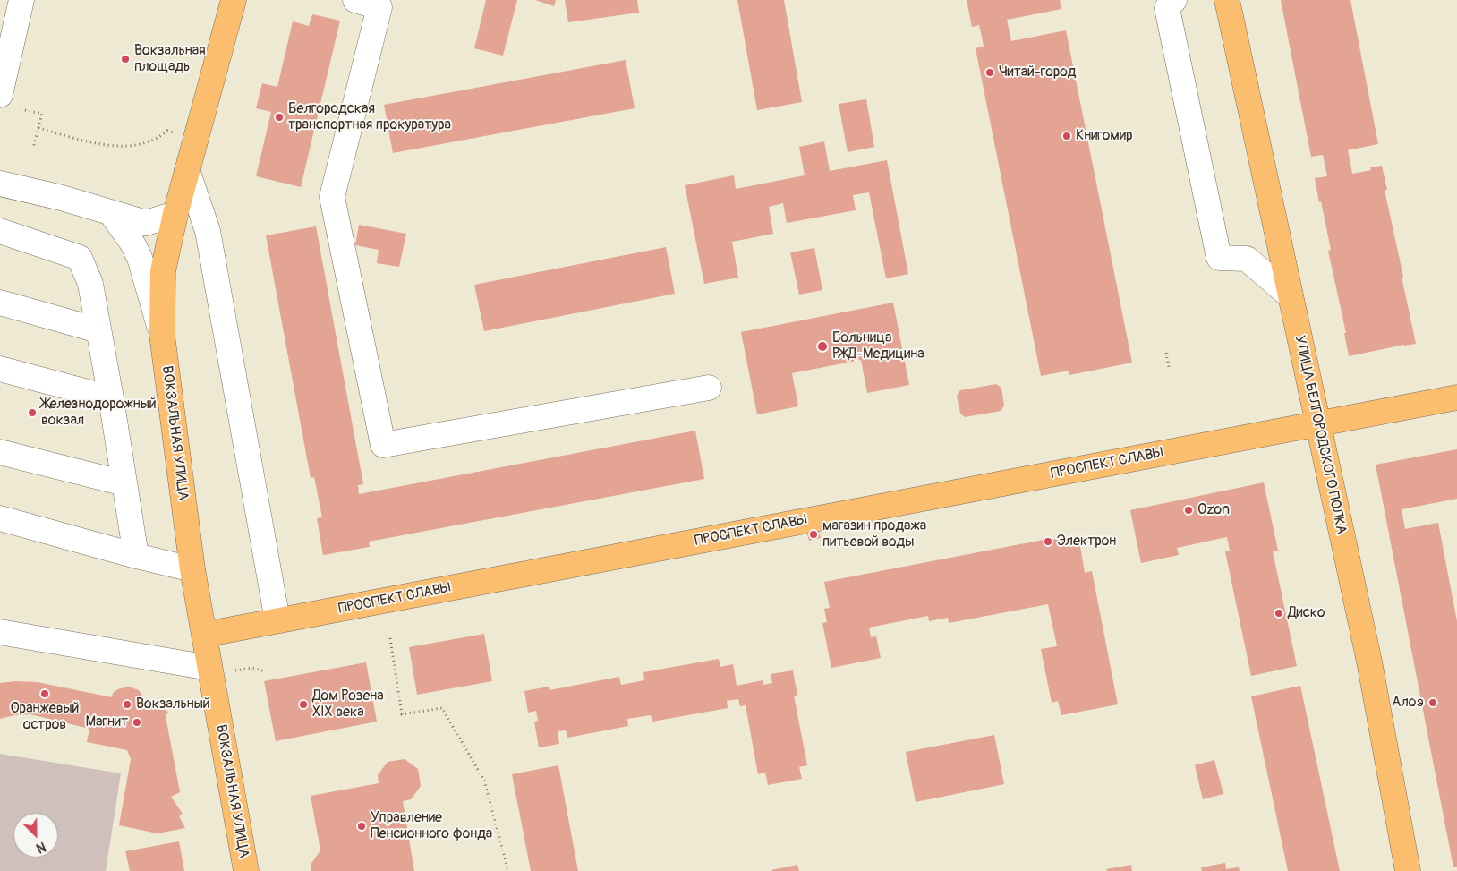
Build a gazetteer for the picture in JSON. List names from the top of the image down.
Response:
{
  "streets": {
    "main road": ["ВОКЗАЛЬНАЯ УЛИЦА", "УЛИЦА БЕЛГОРОДСКОГО ПОЛКА", "ПРОСПЕКТ СЛАВЫ"]
  },
  "crossings": [
    ["ВОКЗАЛЬНАЯ УЛИЦА", "ПРОСПЕКТ СЛАВЫ"],
    ["УЛИЦА БЕЛГОРОДСКОГО ПОЛКА", "ПРОСПЕКТ СЛАВЫ"]
  ],
  "places": [
    "Вокзальная площадь",
    "Читай-город",
    "Белгородская транспортная прокуратура",
    "Книгомир",
    "Больница РЖД-Медицина",
    "Железнодорожный вокзал",
    "Ozon",
    "магазин продажа питьевой воды",
    "Электрон",
    "Диско",
    "Оранжевый остров",
    "Алоэ",
    "Вокзальный",
    "Дом Розена XIX века",
    "Магнит",
    "Управление Пенсионного фонда"
  ],
  "north": "bottom right"
}
